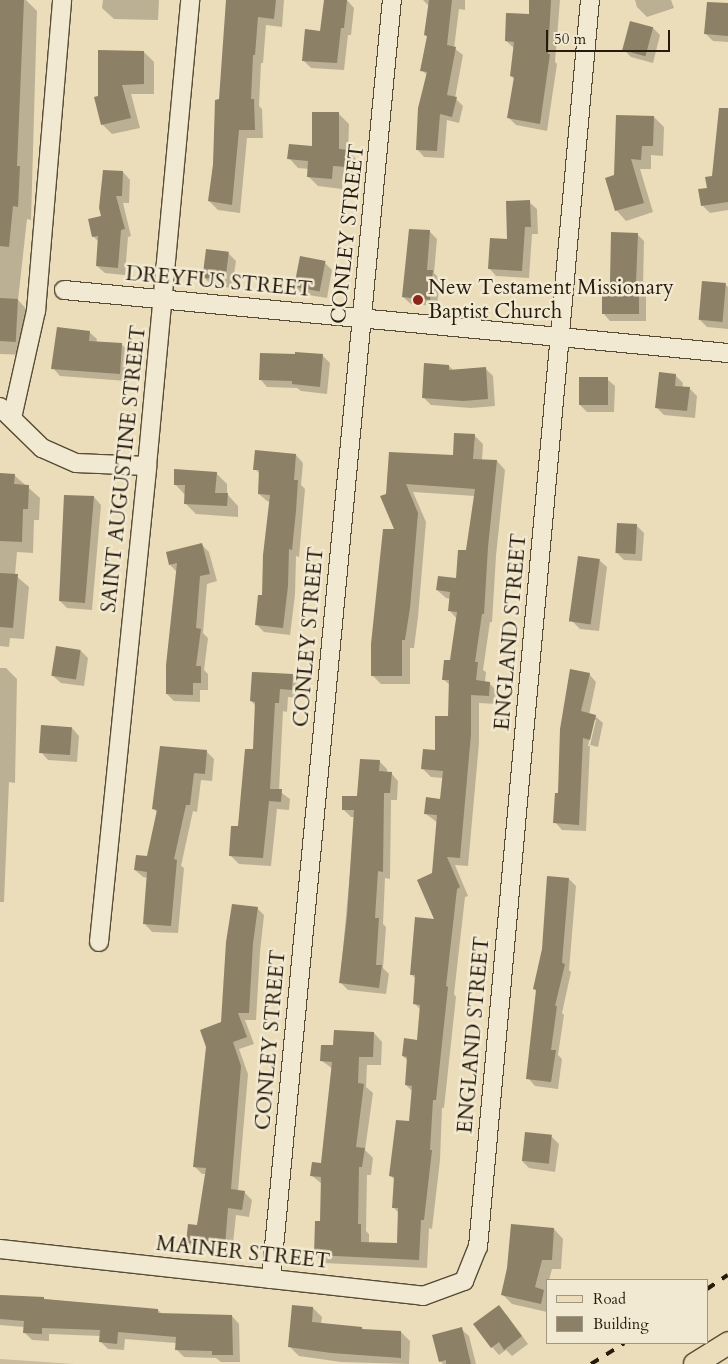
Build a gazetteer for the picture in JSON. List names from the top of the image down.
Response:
{
  "streets": {
    "street": [
      "CONLEY STREET",
      "DREYFUS STREET",
      "SAINT AUGUSTINE STREET",
      "ENGLAND STREET",
      "MAINER STREET"
    ]
  },
  "crossings": [
    ["CONLEY STREET", "DREYFUS STREET"],
    ["CONLEY STREET", "MAINER STREET"],
    ["DREYFUS STREET", "SAINT AUGUSTINE STREET"],
    ["DREYFUS STREET", "ENGLAND STREET"],
    ["ENGLAND STREET", "MAINER STREET"]
  ],
  "places": ["New Testament Missionary Baptist Church"],
  "legend": ["Road", "Building"],
  "scale_bar": "50 m"
}
